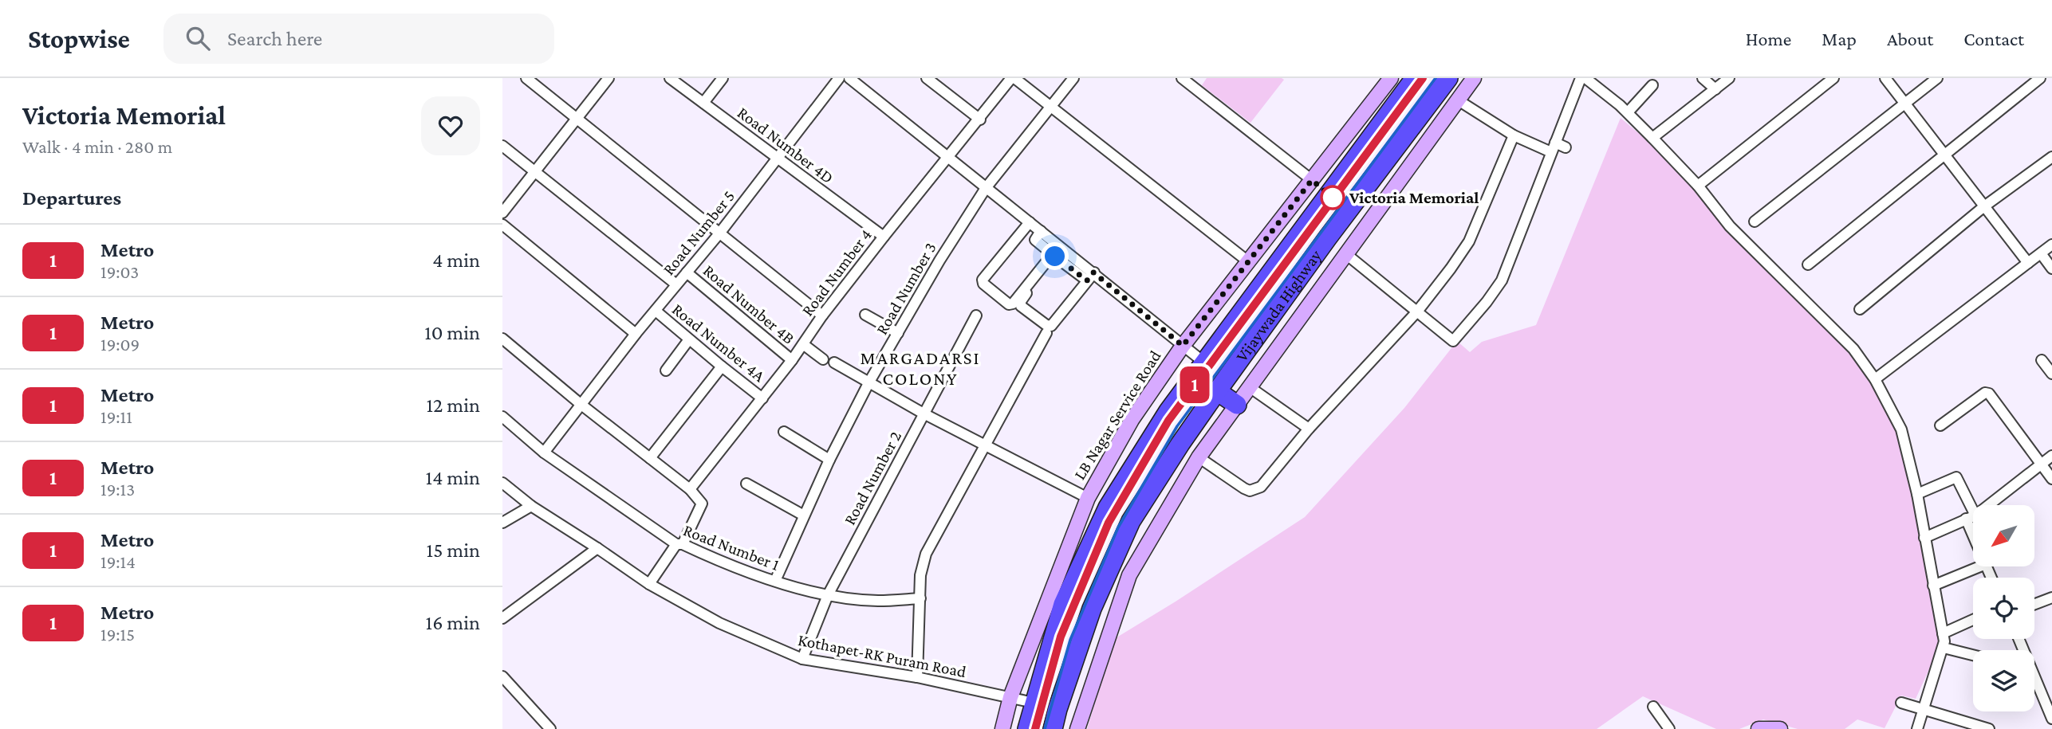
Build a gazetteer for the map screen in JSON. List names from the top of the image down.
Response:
{
  "streets": {
    "highway": ["Vijaywada Highway"],
    "street": [
      "Road Number 4D",
      "Road Number 5",
      "Road Number 4",
      "Road Number 3",
      "Road Number 4B",
      "Road Number 4A",
      "LB Nagar Service Road",
      "Road Number 2",
      "Road Number 1",
      "Kothapet-RK Puram Road"
    ]
  },
  "crossings": [
    ["Road Number 4D", "Road Number 5"],
    ["Road Number 4D", "Road Number 4"],
    ["Road Number 5", "Road Number 4B"],
    ["Road Number 5", "Road Number 4A"],
    ["Road Number 5", "Road Number 1"],
    ["Road Number 4", "Road Number 4B"],
    ["Road Number 4", "Road Number 4A"],
    ["Road Number 3", "Road Number 1"],
    ["Vijaywada Highway", "Kothapet-RK Puram Road"],
    ["LB Nagar Service Road", "Kothapet-RK Puram Road"],
    ["Road Number 2", "Road Number 1"],
    ["Road Number 2", "Kothapet-RK Puram Road"]
  ],
  "districts": ["MARGADARSI COLONY"],
  "places": ["Victoria Memorial"],
  "lines": ["metro line 1"],
  "north": "bottom left",
  "page": {
    "header": "Stopwise",
    "search": "Search here",
    "nav": [
      "Home",
      "Map",
      "About",
      "Contact"
    ],
    "heading": [
      ["Victoria Memorial", "Walk · 4 min · 280 m"],
      "Departures"
    ],
    "on_map": "1",
    "list": [
      {
        "mark": "1",
        "name": "Metro",
        "note": "19:03",
        "value": "4 min"
      },
      {
        "mark": "1",
        "name": "Metro",
        "note": "19:09",
        "value": "10 min"
      },
      {
        "mark": "1",
        "name": "Metro",
        "note": "19:11",
        "value": "12 min"
      },
      {
        "mark": "1",
        "name": "Metro",
        "note": "19:13",
        "value": "14 min"
      },
      {
        "mark": "1",
        "name": "Metro",
        "note": "19:14",
        "value": "15 min"
      },
      {
        "mark": "1",
        "name": "Metro",
        "note": "19:15",
        "value": "16 min"
      }
    ]
  }
}
